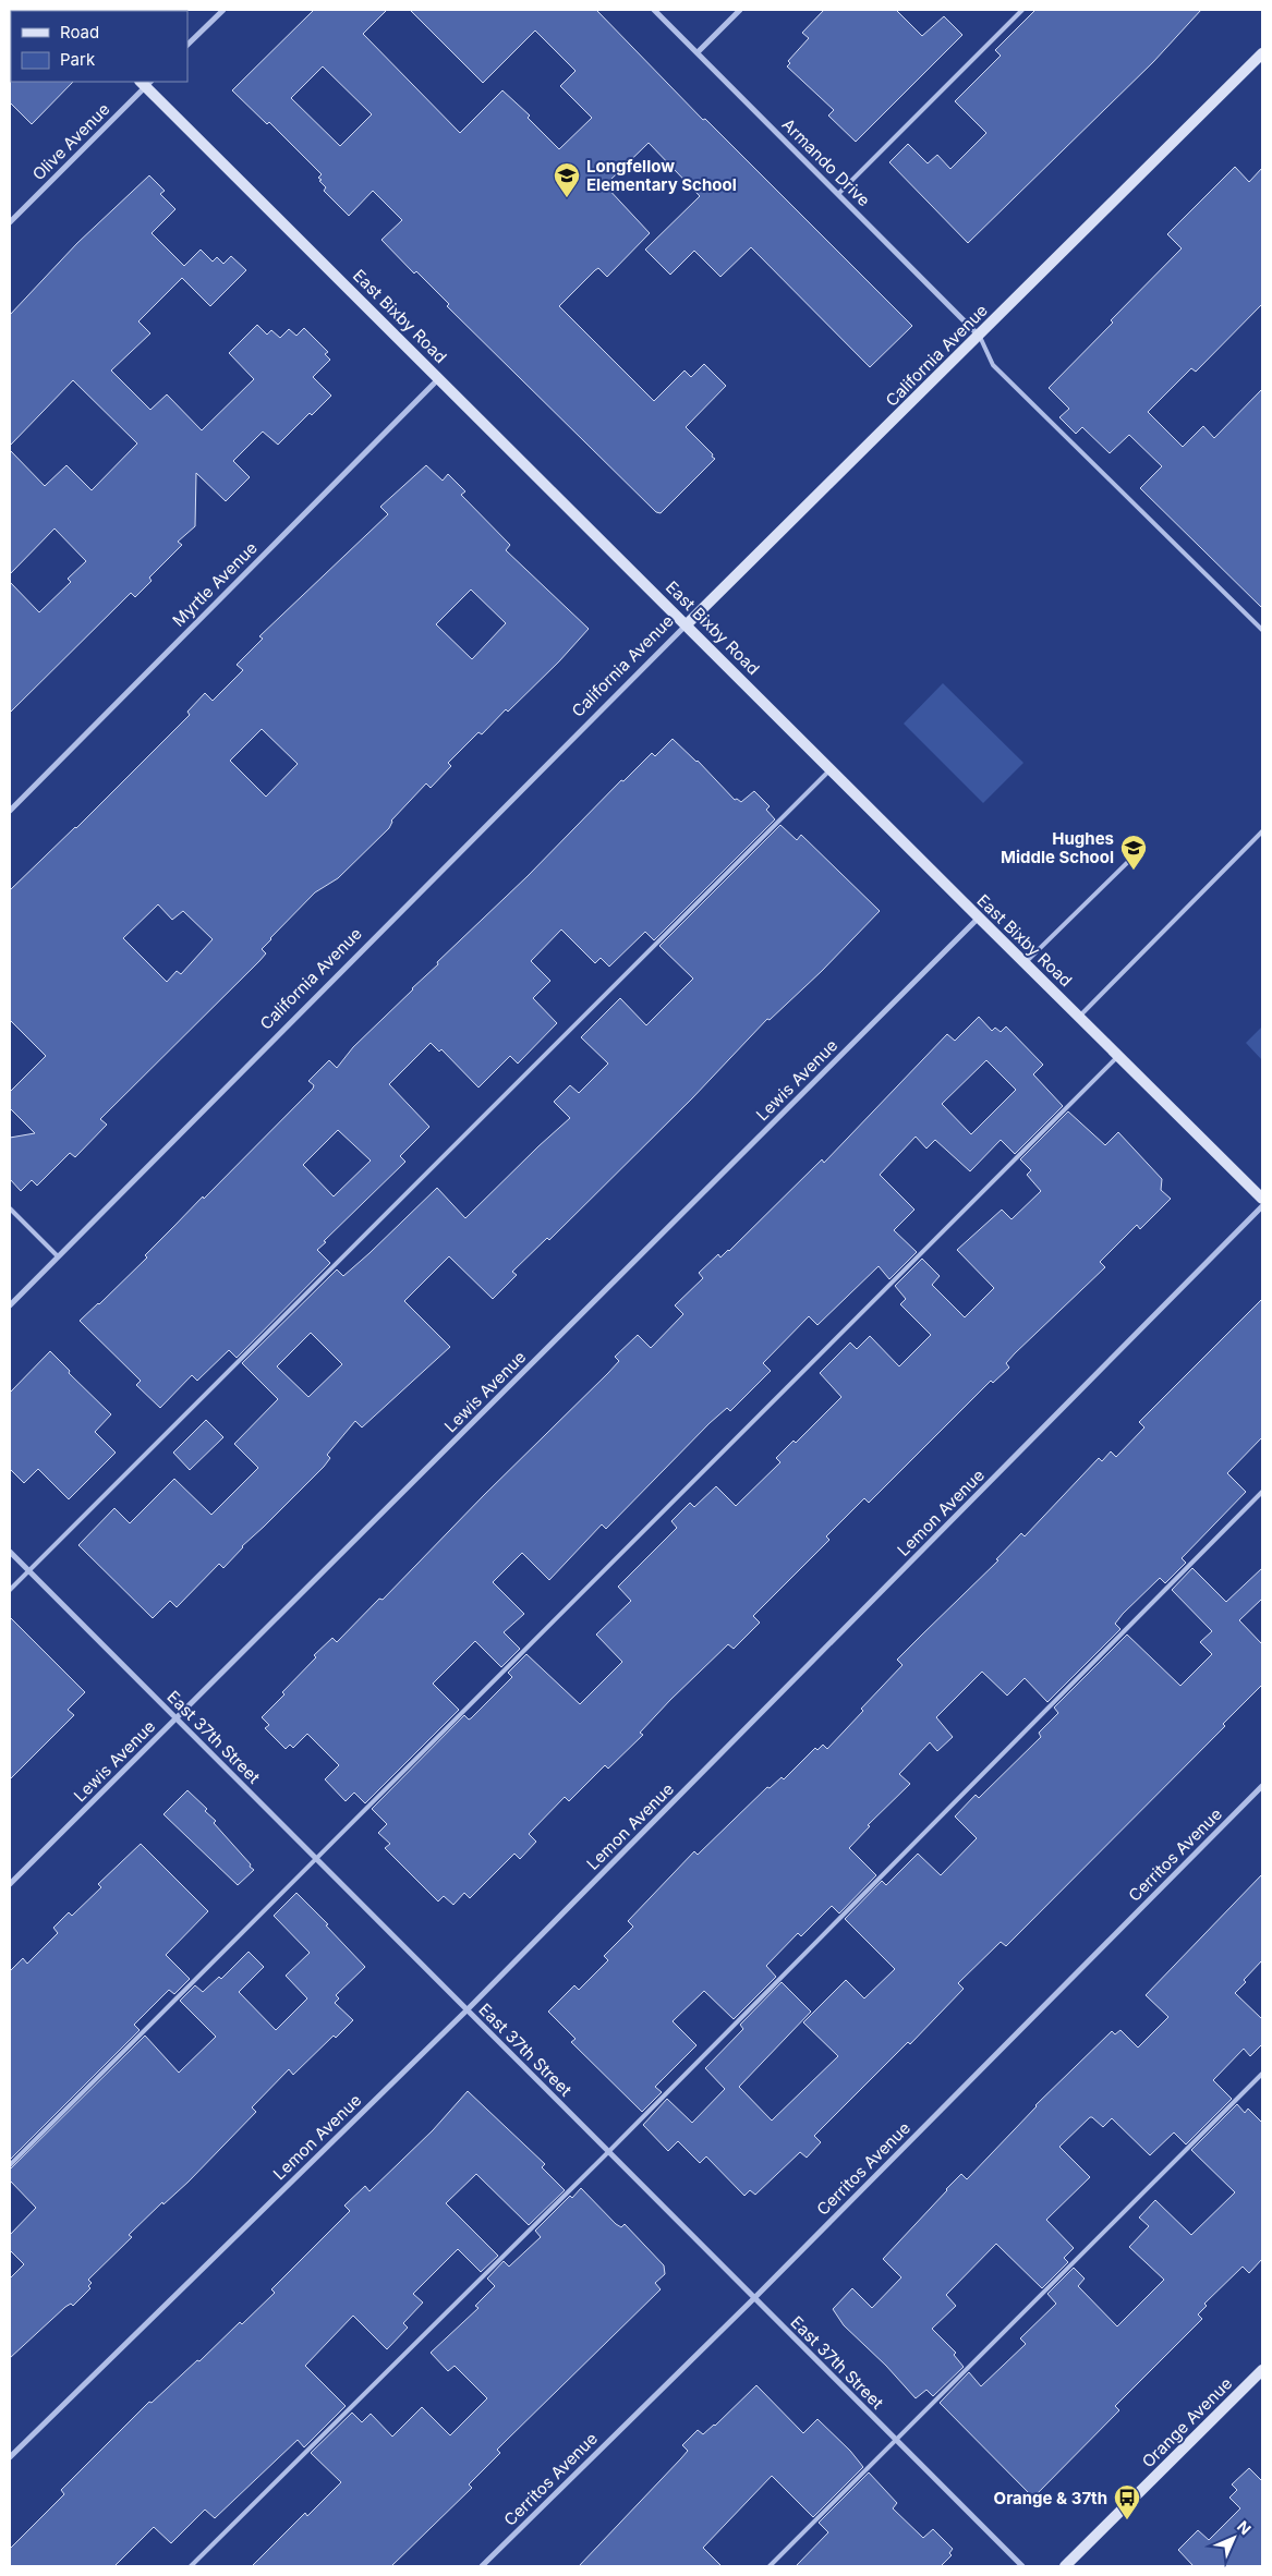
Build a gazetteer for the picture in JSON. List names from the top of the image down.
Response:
{
  "streets": {
    "street": [
      "Olive Avenue",
      "Armando Drive",
      "East Bixby Road",
      "California Avenue",
      "Myrtle Avenue",
      "Lewis Avenue",
      "Lemon Avenue",
      "East 37th Street",
      "Cerritos Avenue",
      "Orange Avenue"
    ]
  },
  "crossings": [
    ["Olive Avenue", "East Bixby Road"],
    ["Armando Drive", "California Avenue"],
    ["East Bixby Road", "California Avenue"],
    ["East Bixby Road", "Myrtle Avenue"],
    ["East Bixby Road", "Lewis Avenue"],
    ["Lewis Avenue", "East 37th Street"],
    ["Lemon Avenue", "East 37th Street"],
    ["East 37th Street", "Cerritos Avenue"]
  ],
  "places": {
    "school or university": ["Longfellow Elementary School", "Hughes Middle School"],
    "bus stop": ["Orange & 37th"]
  },
  "legend": ["Road", "Park"],
  "north": "top right"
}
